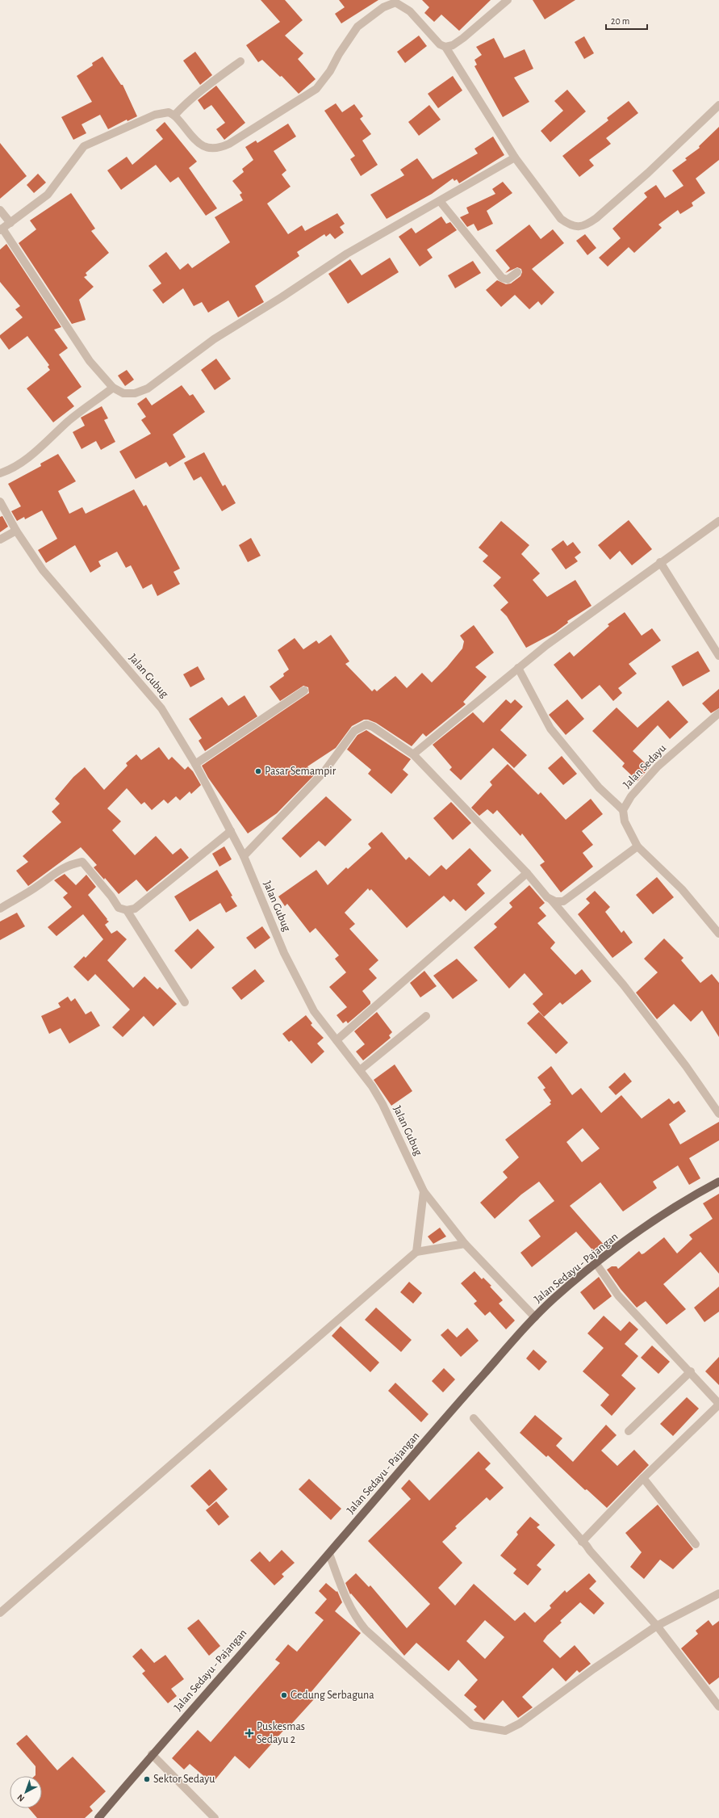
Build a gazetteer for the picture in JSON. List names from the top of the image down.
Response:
{
  "streets": {
    "main road": ["Jalan Sedayu - Pajangan"],
    "street": ["Jalan Gubug", "Jalan Sedayu"]
  },
  "crossings": [
    ["Jalan Gubug", "Jalan Sedayu - Pajangan"]
  ],
  "places": {
    "other": ["Pasar Semampir", "Gedung Serbaguna", "Sektor Sedayu"],
    "health": ["Puskesmas Sedayu 2"]
  },
  "scale_bar": "20 m",
  "north": "bottom left"
}
